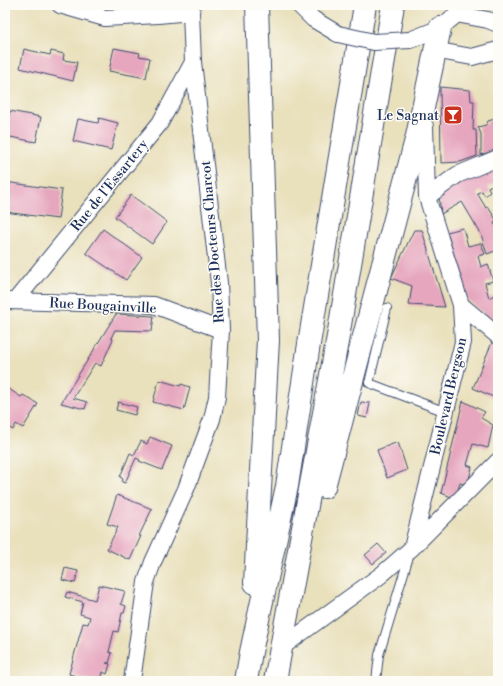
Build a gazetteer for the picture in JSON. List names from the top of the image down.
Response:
{
  "streets": {
    "street": [
      "Rue de l'Essartery",
      "Rue des Docteurs Charcot",
      "Rue Bougainville",
      "Boulevard Bergson"
    ]
  },
  "crossings": [
    ["Rue de l'Essartery", "Rue des Docteurs Charcot"],
    ["Rue de l'Essartery", "Rue Bougainville"],
    ["Rue des Docteurs Charcot", "Rue Bougainville"]
  ],
  "places": {
    "bar": ["Le Sagnat"]
  }
}
